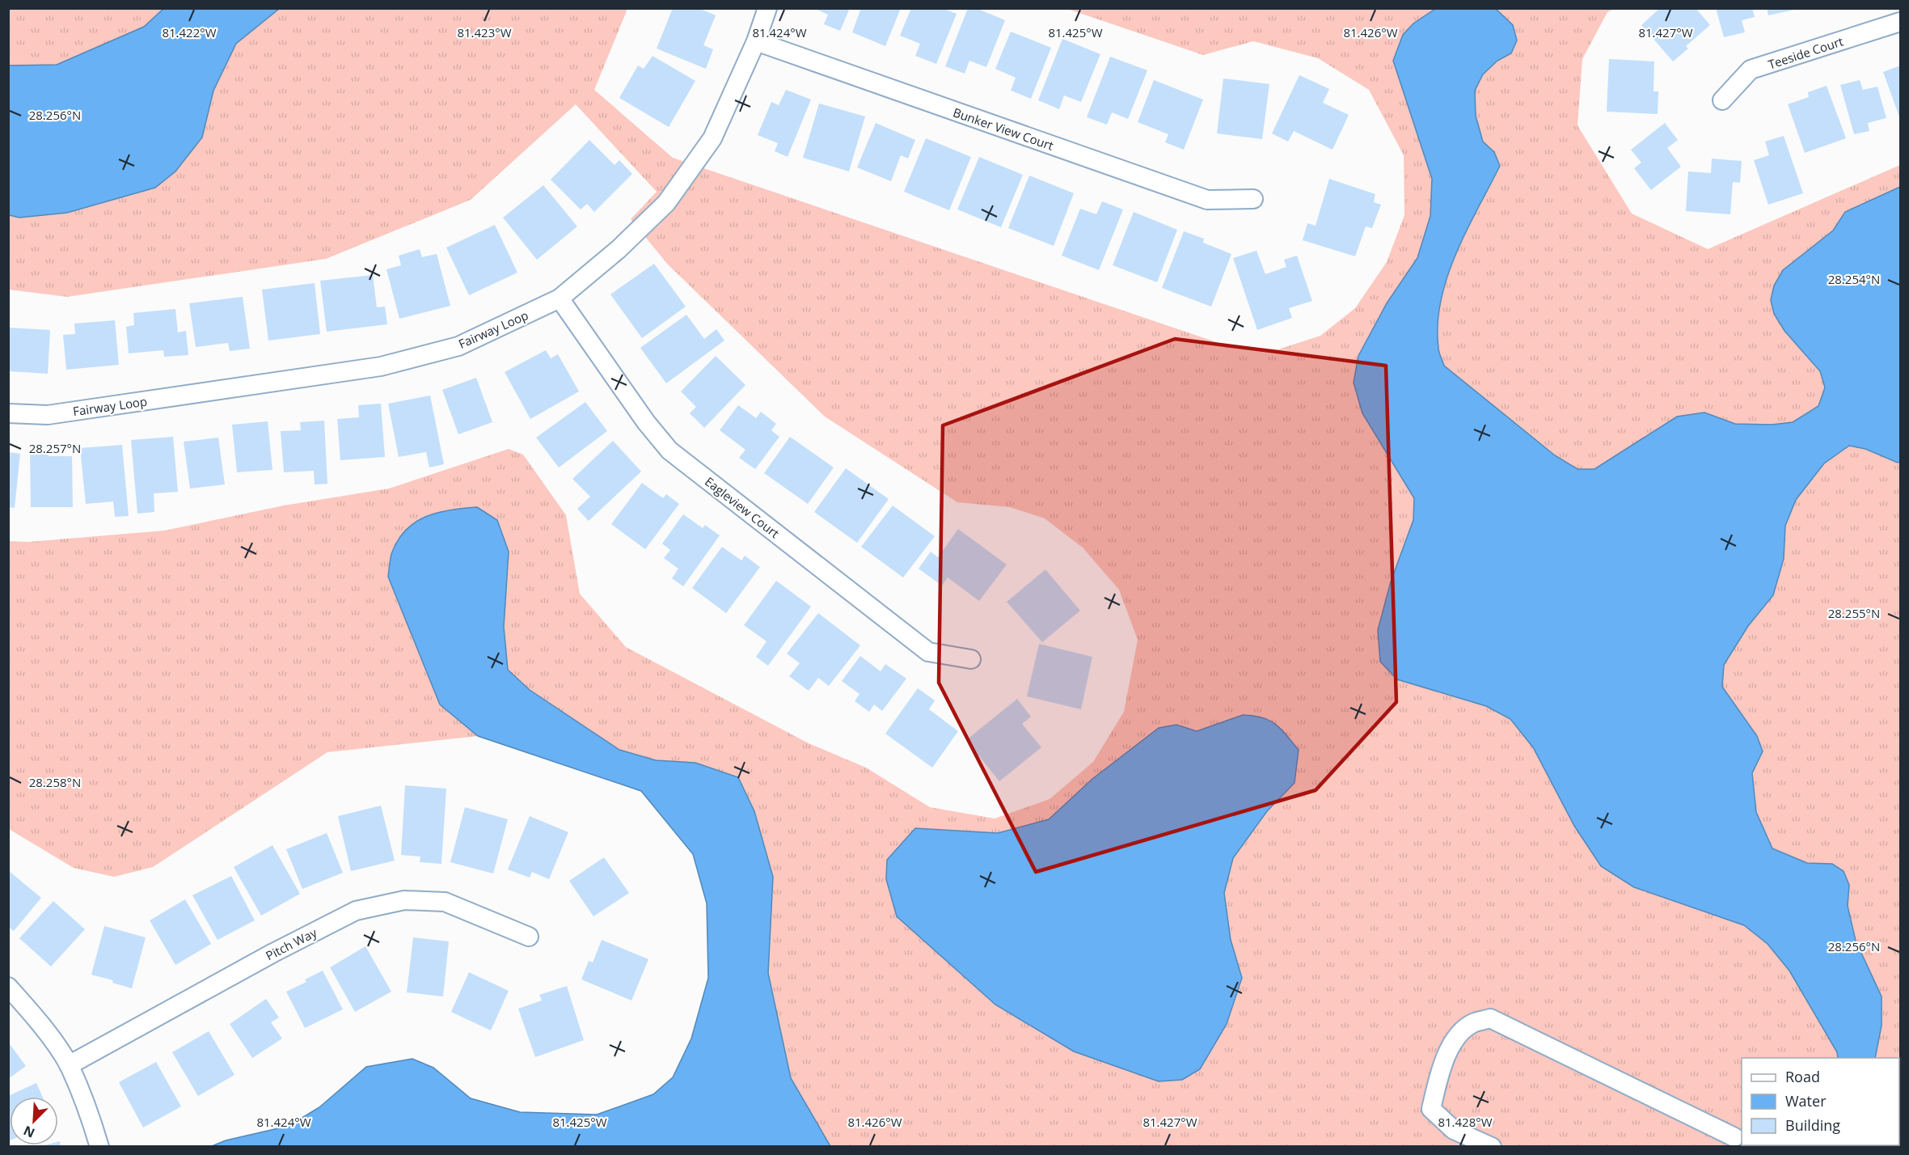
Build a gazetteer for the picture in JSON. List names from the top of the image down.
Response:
{
  "streets": {
    "street": [
      "Teeside Court",
      "Bunker View Court",
      "Fairway Loop",
      "Eagleview Court",
      "Pitch Way"
    ]
  },
  "crossings": [
    ["Bunker View Court", "Fairway Loop"],
    ["Fairway Loop", "Eagleview Court"]
  ],
  "legend": ["Road", "Water", "Building"],
  "north": "bottom left",
  "coordinates": [
    "81.422°W",
    "81.423°W",
    "81.424°W",
    "81.425°W",
    "81.426°W",
    "81.427°W",
    "28.256°N",
    "28.254°N",
    "28.257°N",
    "28.255°N",
    "28.258°N",
    "81.428°W"
  ]
}
